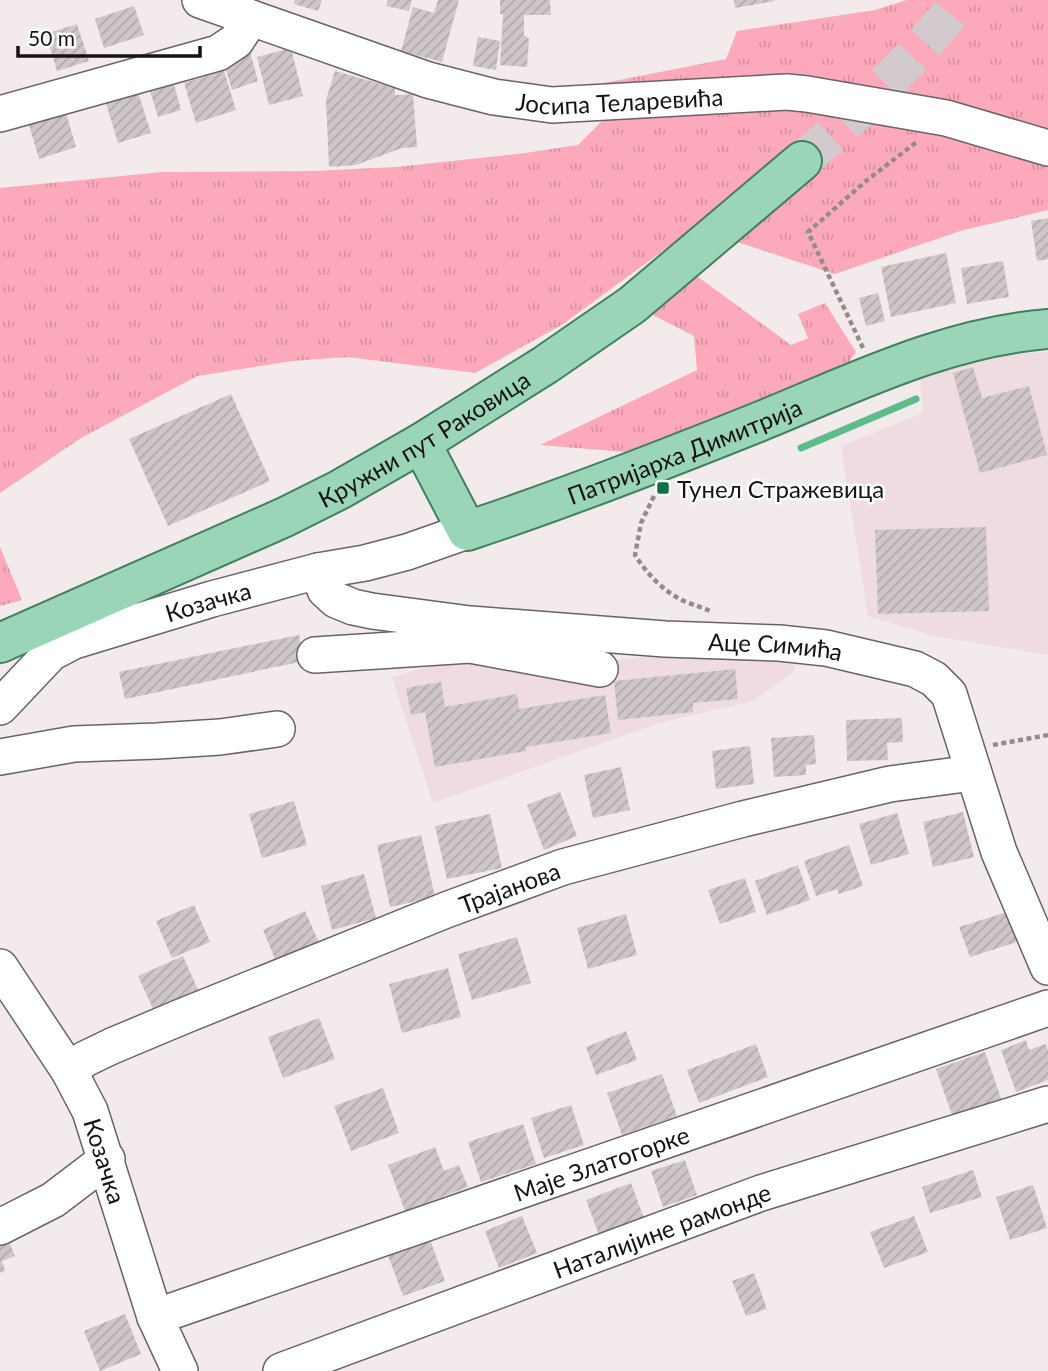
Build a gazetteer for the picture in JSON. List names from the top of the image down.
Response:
{
  "streets": {
    "main road": ["Кружни пут Раковица", "Патријарха Димитрија"],
    "street": [
      "Јосипа Теларевића",
      "Козачка",
      "Аце Симића",
      "Трајанова",
      "Маје Златогорке",
      "Наталијине рамонде"
    ]
  },
  "crossings": [
    ["Патријарха Димитрија", "Козачка"],
    ["Патријарха Димитрија", "Аце Симића"],
    ["Козачка", "Аце Симића"],
    ["Козачка", "Трајанова"],
    ["Козачка", "Маје Златогорке"],
    ["Аце Симића", "Трајанова"]
  ],
  "places": {
    "transit": ["Тунел Стражевица"]
  },
  "scale_bar": "50 m"
}
